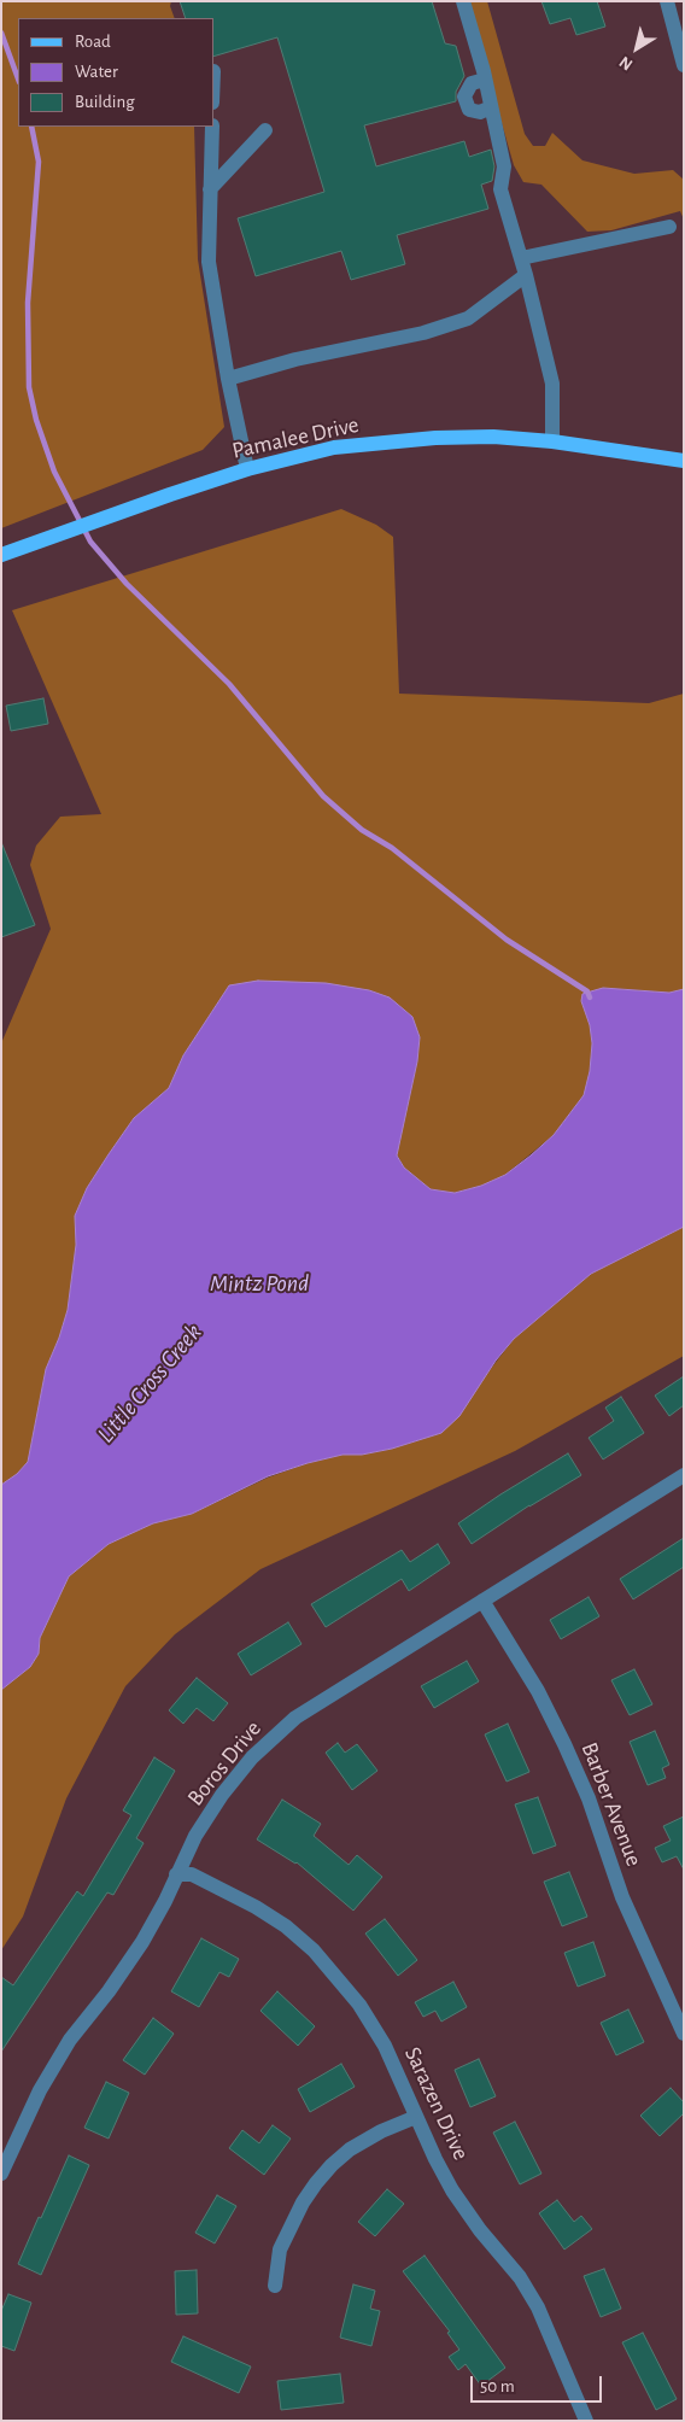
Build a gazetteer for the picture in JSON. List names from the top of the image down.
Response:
{
  "streets": {
    "main road": ["Pamalee Drive"],
    "street": ["Boros Drive", "Barber Avenue", "Sarazen Drive"]
  },
  "crossings": [
    ["Boros Drive", "Barber Avenue"],
    ["Boros Drive", "Sarazen Drive"]
  ],
  "water": ["Mintz Pond", "Little Cross Creek"],
  "legend": ["Road", "Water", "Building"],
  "scale_bar": "50 m",
  "north": "bottom left"
}
